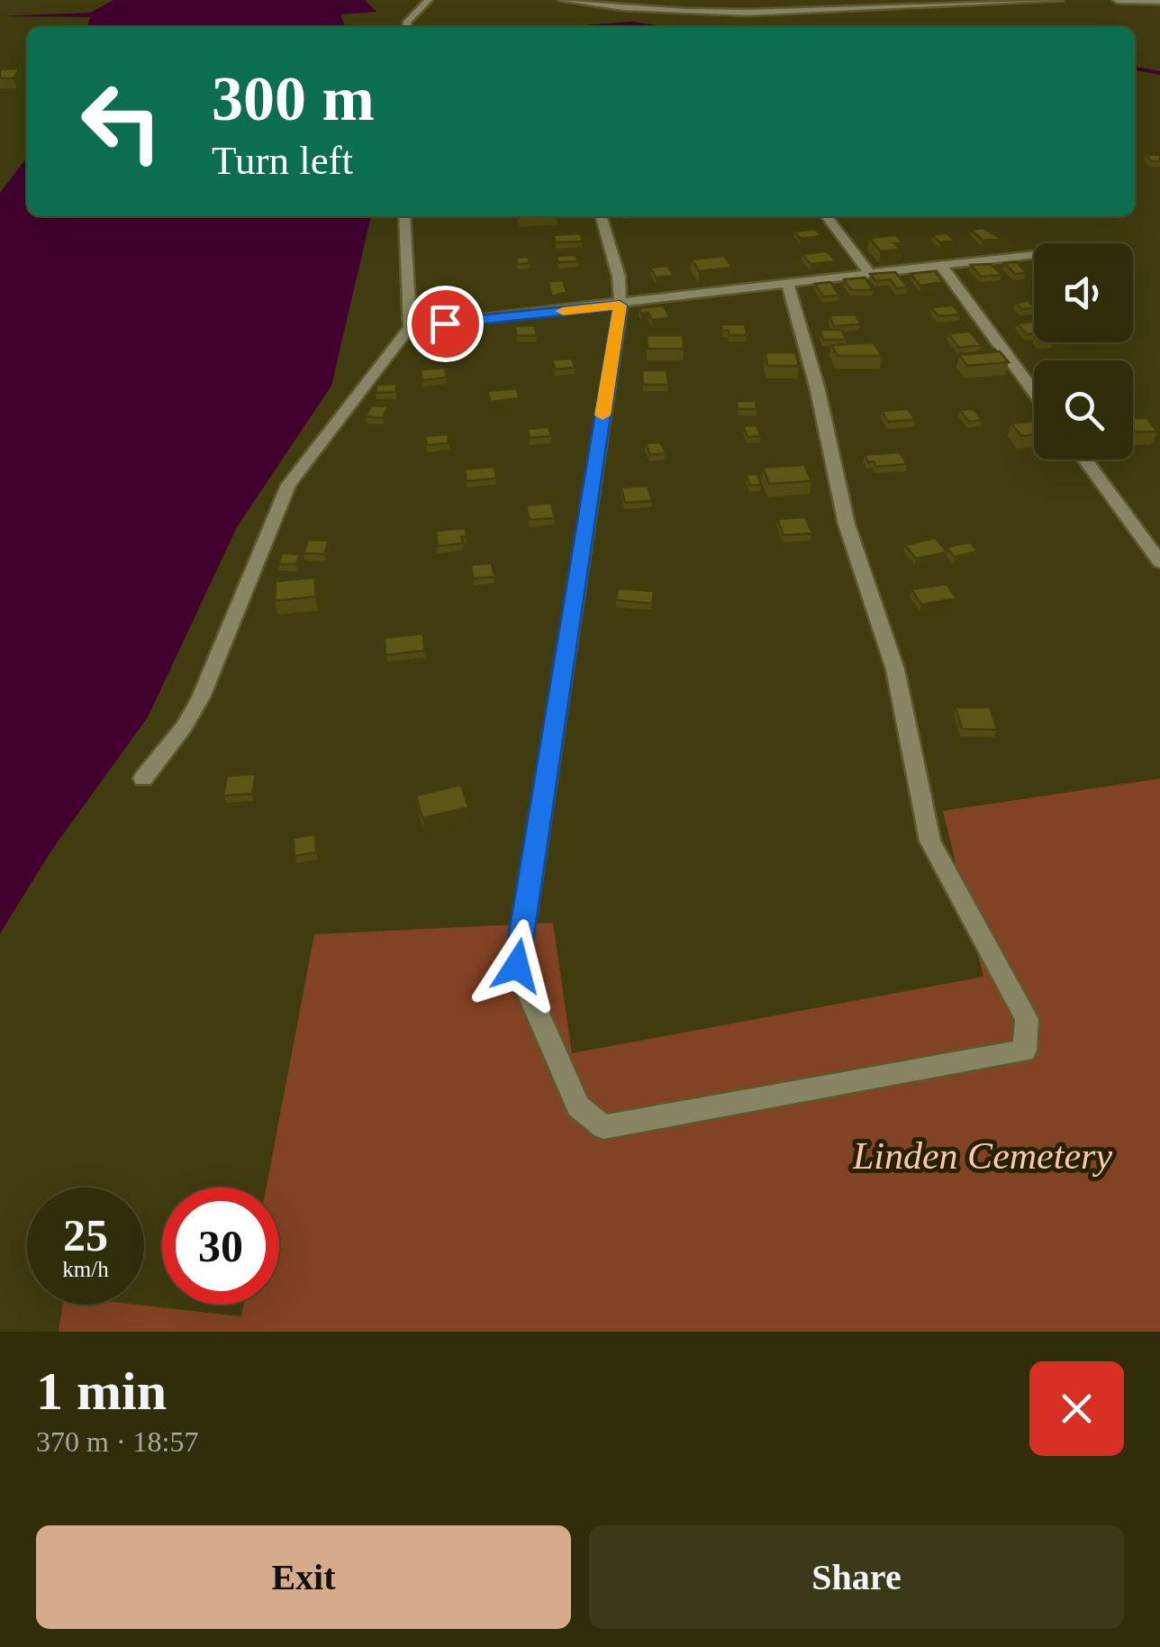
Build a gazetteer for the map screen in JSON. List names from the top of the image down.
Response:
{
  "parks": ["Linden Cemetery"],
  "page": {
    "turn": ["300 m", "Turn left"],
    "speed": "25 km/h",
    "limit": "30",
    "heading": ["1 min", "370 m · 18:57"],
    "buttons": ["Exit", "Share"]
  }
}
